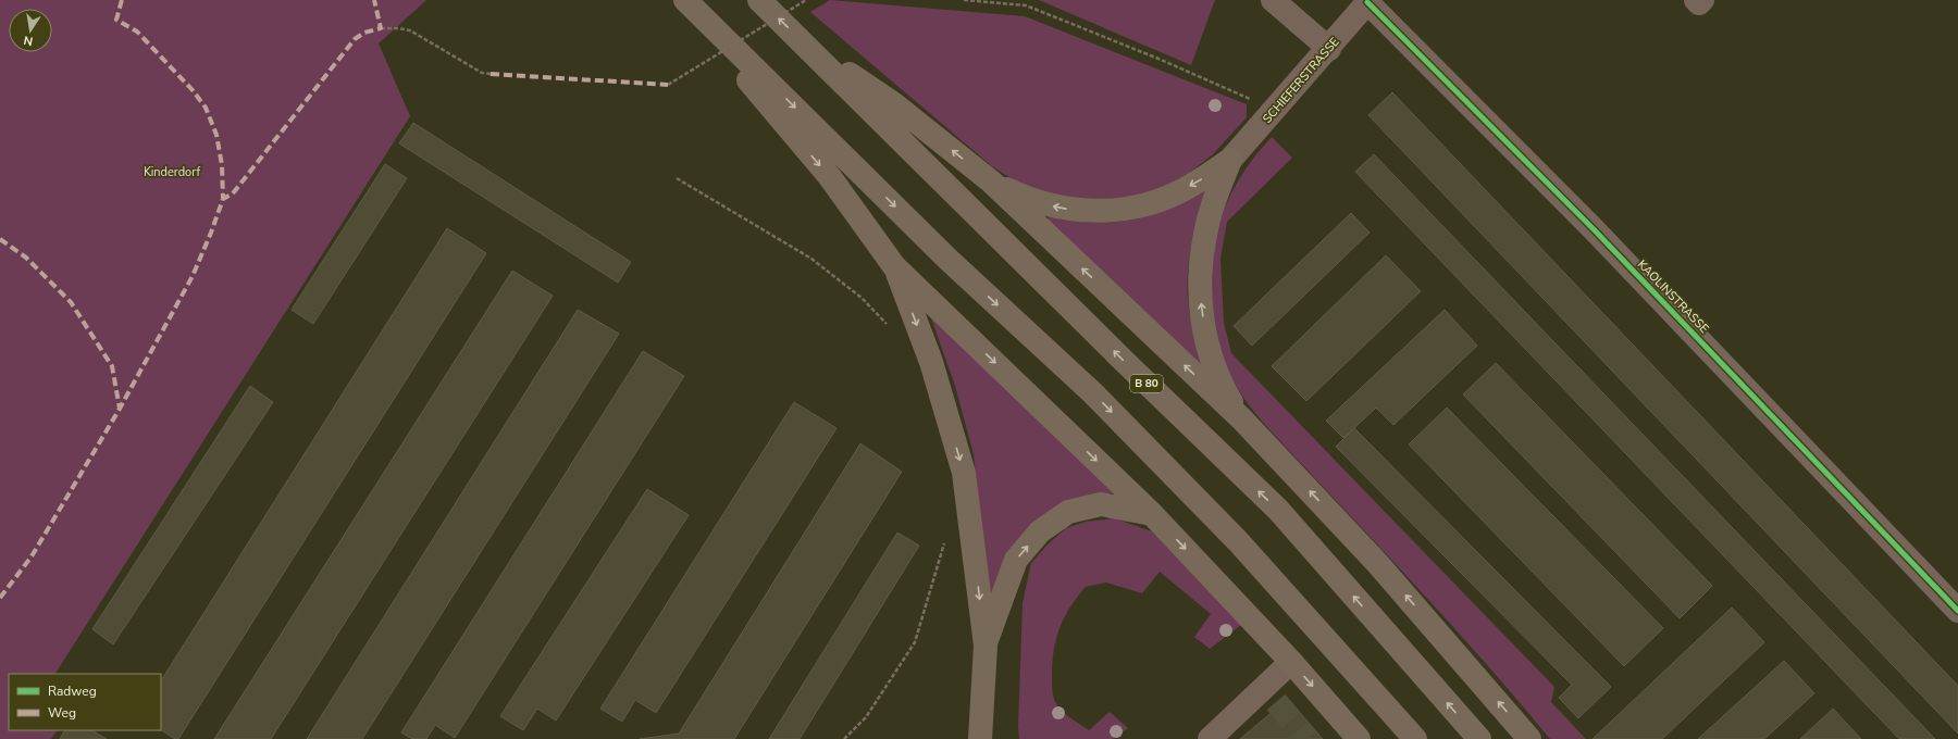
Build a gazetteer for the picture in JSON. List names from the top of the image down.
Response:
{
  "streets": {
    "highway": ["B 80"],
    "street": ["SCHIEFERSTRASSE", "KAOLINSTRASSE"]
  },
  "crossings": [
    ["SCHIEFERSTRASSE", "KAOLINSTRASSE"]
  ],
  "parks": ["Kinderdorf"],
  "legend": ["Radweg", "Weg"],
  "north": "bottom"
}
